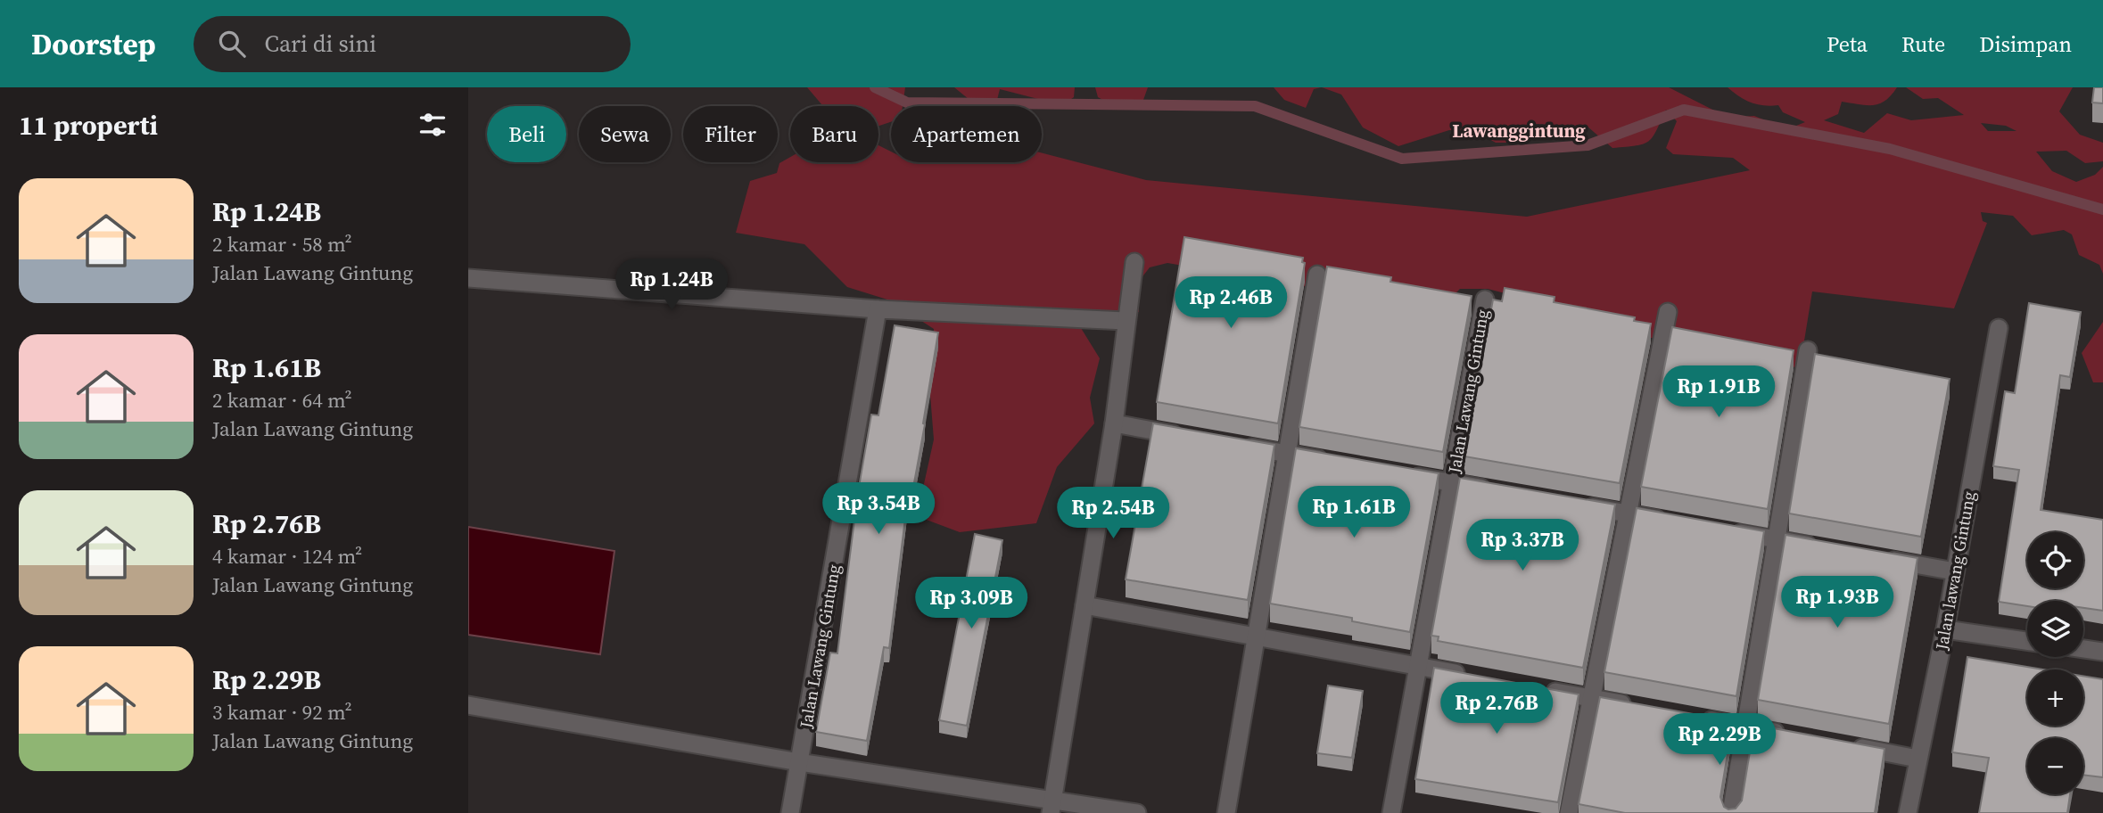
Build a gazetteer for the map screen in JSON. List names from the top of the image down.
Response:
{
  "streets": {
    "street": ["Jalan Lawang Gintung", "Jalan lawang Gintung"]
  },
  "crossings": [
    ["Jalan Lawang Gintung", "Jalan lawang Gintung"]
  ],
  "districts": ["Lawanggintung"],
  "page": {
    "header": "Doorstep",
    "search": "Cari di sini",
    "nav": ["Peta", "Rute", "Disimpan"],
    "heading": "11 properti",
    "chip": [
      "Beli",
      "Sewa",
      "Filter",
      "Baru",
      "Apartemen"
    ],
    "list": [
      {
        "name": "Rp 1.24B",
        "note": "2 kamar · 58 m² · Jalan Lawang Gintung"
      },
      {
        "name": "Rp 1.61B",
        "note": "2 kamar · 64 m² · Jalan Lawang Gintung"
      },
      {
        "name": "Rp 2.76B",
        "note": "4 kamar · 124 m² · Jalan Lawang Gintung"
      },
      {
        "name": "Rp 2.29B",
        "note": "3 kamar · 92 m² · Jalan Lawang Gintung"
      }
    ],
    "price": [
      "Rp 1.24B",
      "Rp 2.46B",
      "Rp 1.91B",
      "Rp 3.54B",
      "Rp 1.61B",
      "Rp 2.54B",
      "Rp 3.37B",
      "Rp 1.93B",
      "Rp 3.09B",
      "Rp 2.76B",
      "Rp 2.29B"
    ],
    "map_buttons": ["+", "−"]
  }
}
